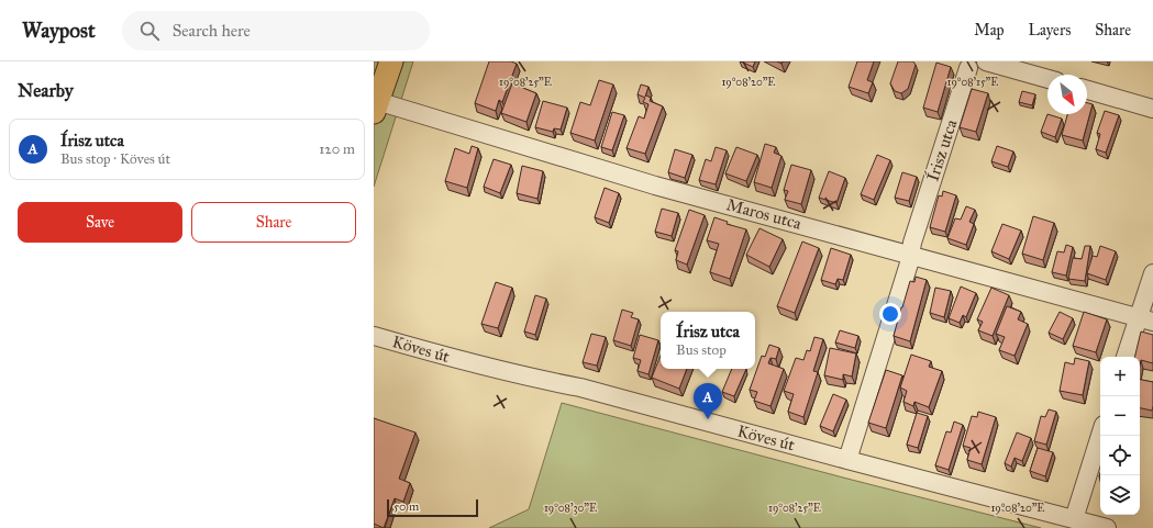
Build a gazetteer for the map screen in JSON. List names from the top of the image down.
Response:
{
  "streets": {
    "street": ["Írisz utca", "Maros utca", "Köves út"]
  },
  "crossings": [
    ["Írisz utca", "Maros utca"],
    ["Írisz utca", "Köves út"]
  ],
  "scale_bar": "50 m",
  "north": "bottom right",
  "page": {
    "header": "Waypost",
    "search": "Search here",
    "nav": ["Map", "Layers", "Share"],
    "heading": "Nearby",
    "list": [
      {
        "mark": "A",
        "name": "Írisz utca",
        "note": "Bus stop · Köves út",
        "value": "120 m"
      }
    ],
    "buttons": ["Save", "Share"],
    "popup": ["Írisz utca", "Bus stop"],
    "map_buttons": ["+", "−"],
    "pins": "A",
    "scale": "50 m"
  },
  "coordinates": [
    "19°08'25\"E",
    "19°08'20\"E",
    "19°08'15\"E",
    "19°08'30\"E"
  ]
}
